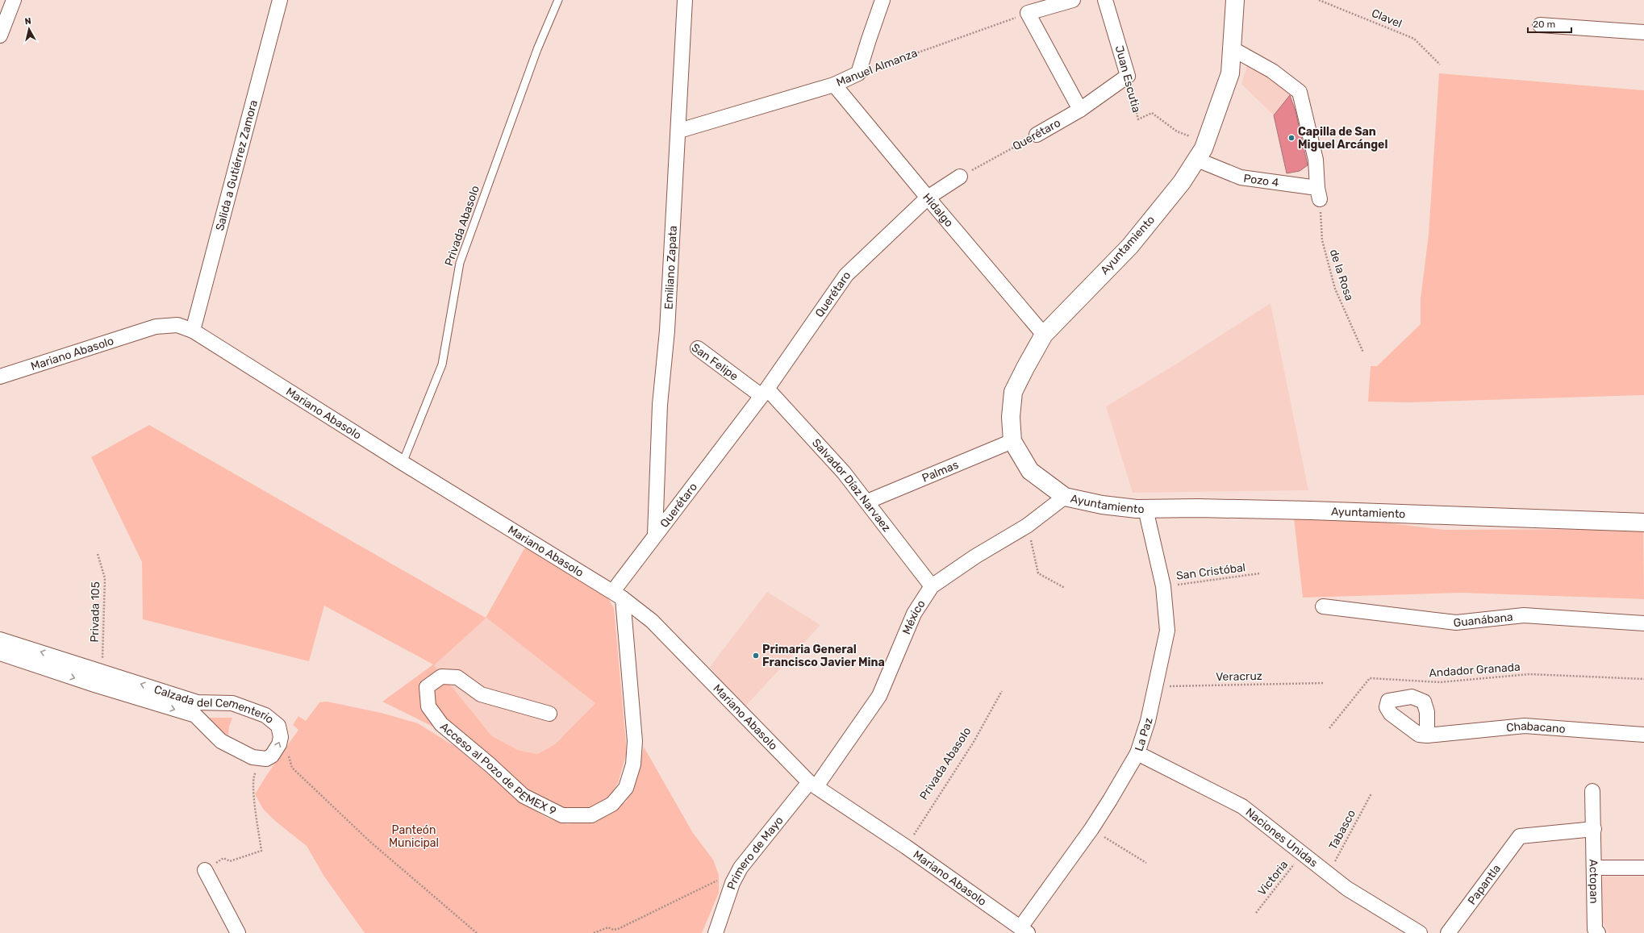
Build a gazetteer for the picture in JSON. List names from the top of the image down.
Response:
{
  "streets": {
    "street": [
      "Manuel Almanza",
      "Juan Escutia",
      "Querétaro",
      "Salida a Gutiérrez Zamora",
      "Pozo 4",
      "Hidalgo",
      "Ayuntamiento",
      "Emiliano Zapata",
      "Mariano Abasolo",
      "San Felipe",
      "Palmas",
      "Salvador Díaz Narvaez",
      "México",
      "Guanábana",
      "Calzada del Cementerio",
      "Chabacano",
      "La Paz",
      "Acceso al Pozo de PEMEX 9",
      "Naciones Unidas",
      "Primero de Mayo",
      "Actopan",
      "Papantla"
    ],
    "lane": ["Privada Abasolo"],
    "path": [
      "Clavel",
      "de la Rosa",
      "San Cristóbal",
      "Privada 105",
      "Andador Granada",
      "Veracruz",
      "Tabasco",
      "Victoria"
    ]
  },
  "crossings": [
    ["Manuel Almanza", "Hidalgo"],
    ["Manuel Almanza", "Emiliano Zapata"],
    ["Juan Escutia", "Querétaro"],
    ["Juan Escutia", "Pozo 4"],
    ["Juan Escutia", "Ayuntamiento"],
    ["Querétaro", "Hidalgo"],
    ["Querétaro", "Emiliano Zapata"],
    ["Querétaro", "Mariano Abasolo"],
    ["Querétaro", "San Felipe"],
    ["Querétaro", "Salvador Díaz Narvaez"],
    ["Querétaro", "Acceso al Pozo de PEMEX 9"],
    ["Salida a Gutiérrez Zamora", "Mariano Abasolo"],
    ["Pozo 4", "Ayuntamiento"],
    ["Pozo 4", "de la Rosa"],
    ["Hidalgo", "Ayuntamiento"],
    ["Privada Abasolo", "Mariano Abasolo"],
    ["Ayuntamiento", "Palmas"],
    ["Ayuntamiento", "México"],
    ["Ayuntamiento", "La Paz"],
    ["Mariano Abasolo", "México"],
    ["Mariano Abasolo", "La Paz"],
    ["Mariano Abasolo", "Acceso al Pozo de PEMEX 9"],
    ["Mariano Abasolo", "Primero de Mayo"],
    ["San Felipe", "Salvador Díaz Narvaez"],
    ["Palmas", "Salvador Díaz Narvaez"],
    ["Salvador Díaz Narvaez", "México"],
    ["San Cristóbal", "La Paz"],
    ["Privada 105", "Calzada del Cementerio"],
    ["México", "Primero de Mayo"],
    ["Veracruz", "La Paz"],
    ["La Paz", "Naciones Unidas"],
    ["Tabasco", "Naciones Unidas"],
    ["Naciones Unidas", "Victoria"],
    ["Actopan", "Papantla"]
  ],
  "parks": ["Panteón Municipal"],
  "places": ["Capilla de San Miguel Arcángel", "Primaria General Francisco Javier Mina"],
  "scale_bar": "20 m",
  "north": "top"
}
